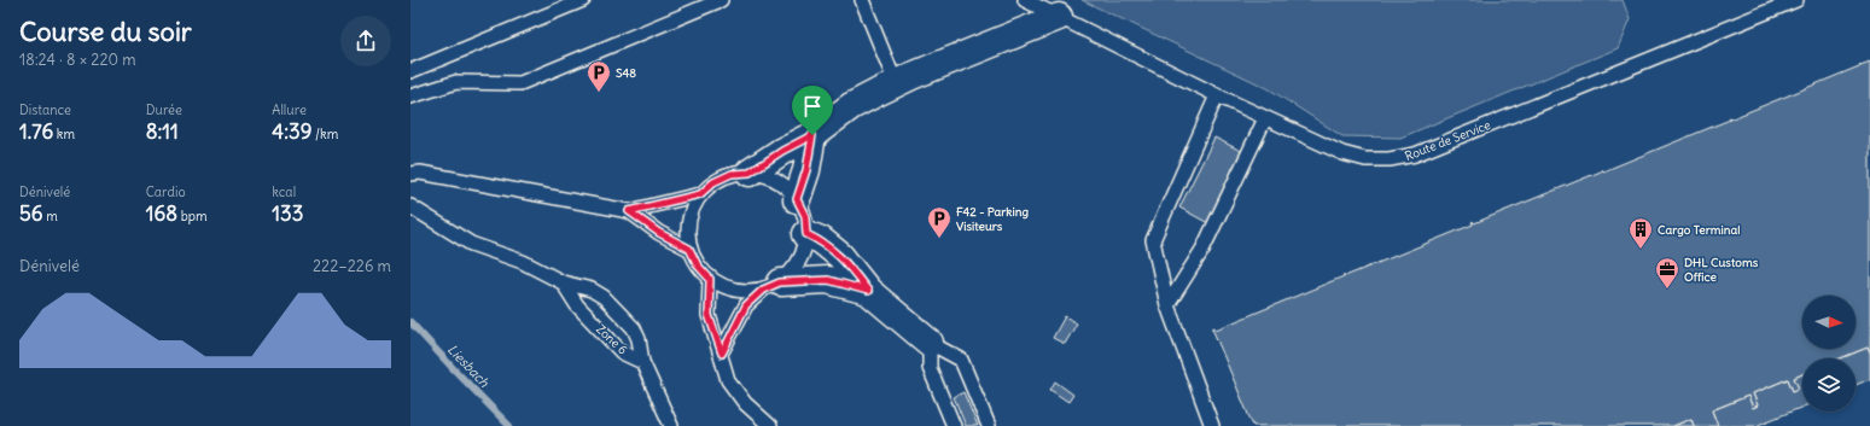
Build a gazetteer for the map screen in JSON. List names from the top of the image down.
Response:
{
  "streets": {
    "lane": ["Route de Service", "Zone 6"]
  },
  "water": ["Liesbach"],
  "places": {
    "parking": ["S48", "F42 - Parking Visiteurs"],
    "building": ["Cargo Terminal"],
    "office": ["DHL Customs Office"]
  },
  "north": "right",
  "page": {
    "heading": ["Course du soir", "18:24 · 8 × 220 m"],
    "stats": [
      ["Distance", "1.76 km"],
      ["Durée", "8:11"],
      ["Allure", "4:39 /km"],
      ["Dénivelé", "56 m"],
      ["Cardio", "168 bpm"],
      ["kcal", "133"]
    ],
    "chart": ["Dénivelé", "222–226 m"]
  }
}
